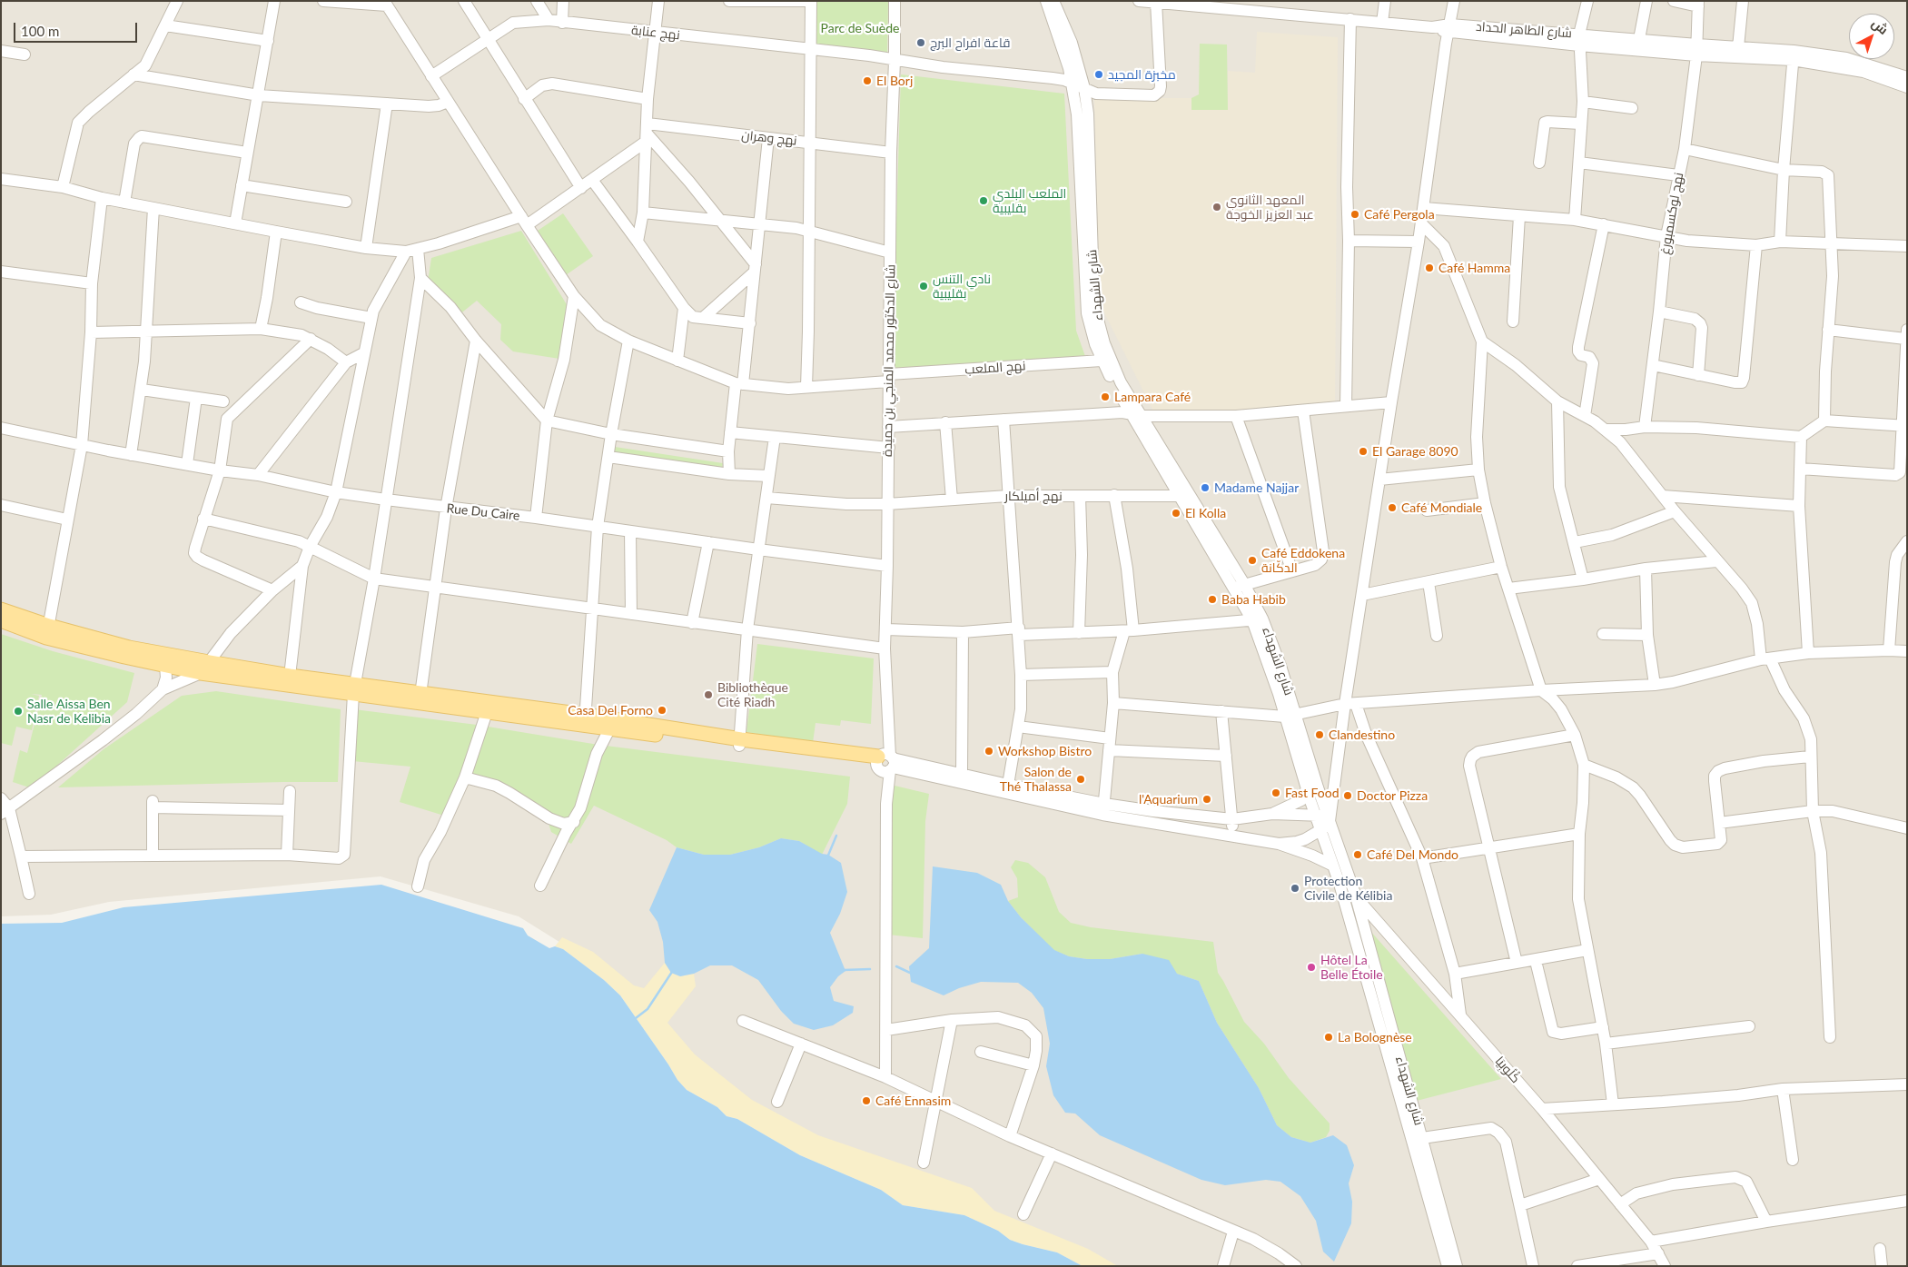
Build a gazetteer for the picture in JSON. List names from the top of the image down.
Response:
{
  "streets": {
    "street": [
      "شارع الطاهر الحداد",
      "نهج عنابة",
      "نهج وهران",
      "نهج لوكسمبورغ",
      "شارع الشهداء",
      "شارع الدكتور محمد المنجي بن حميدة",
      "نهج الملعب",
      "نهج أميلكار",
      "Rue Du Caire",
      "كْلُوبِيَا"
    ]
  },
  "crossings": [
    ["شارع الطاهر الحداد", "نهج عنابة"],
    ["شارع الطاهر الحداد", "نهج لوكسمبورغ"],
    ["نهج عنابة", "شارع الشهداء"],
    ["نهج عنابة", "شارع الدكتور محمد المنجي بن حميدة"],
    ["نهج عنابة", "نهج الملعب"],
    ["نهج وهران", "شارع الدكتور محمد المنجي بن حميدة"],
    ["شارع الشهداء", "نهج الملعب"],
    ["شارع الشهداء", "نهج أميلكار"],
    ["شارع الشهداء", "كْلُوبِيَا"],
    ["شارع الدكتور محمد المنجي بن حميدة", "نهج الملعب"],
    ["شارع الدكتور محمد المنجي بن حميدة", "نهج أميلكار"],
    ["شارع الدكتور محمد المنجي بن حميدة", "Rue Du Caire"]
  ],
  "parks": ["Parc de Suède"],
  "places": [
    "قاعة افراح البرج",
    "مخبزة المجيد",
    "El Borj",
    "الملعب البلدي بقليبية",
    "المعهد الثانوي عبد العزيز الخوجة",
    "Café Pergola",
    "Café Hamma",
    "نادي التنس بقليبية",
    "Lampara Café",
    "El Garage 8090",
    "Madame Najjar",
    "Café Mondiale",
    "El Kolla",
    "Café Eddokena الدكّانة",
    "Baba Habib",
    "Bibliothèque Cité Riadh",
    "Casa Del Forno",
    "Salle Aissa Ben Nasr de Kelibia",
    "Clandestino",
    "Workshop Bistro",
    "Salon de Thé Thalassa",
    "Fast Food",
    "Doctor Pizza",
    "l'Aquarium",
    "Café Del Mondo",
    "Protection Civile de Kélibia",
    "Hôtel La Belle Étoile",
    "La Bolognèse",
    "Café Ennasim"
  ],
  "scale_bar": "100 m",
  "north": "top right"
}
